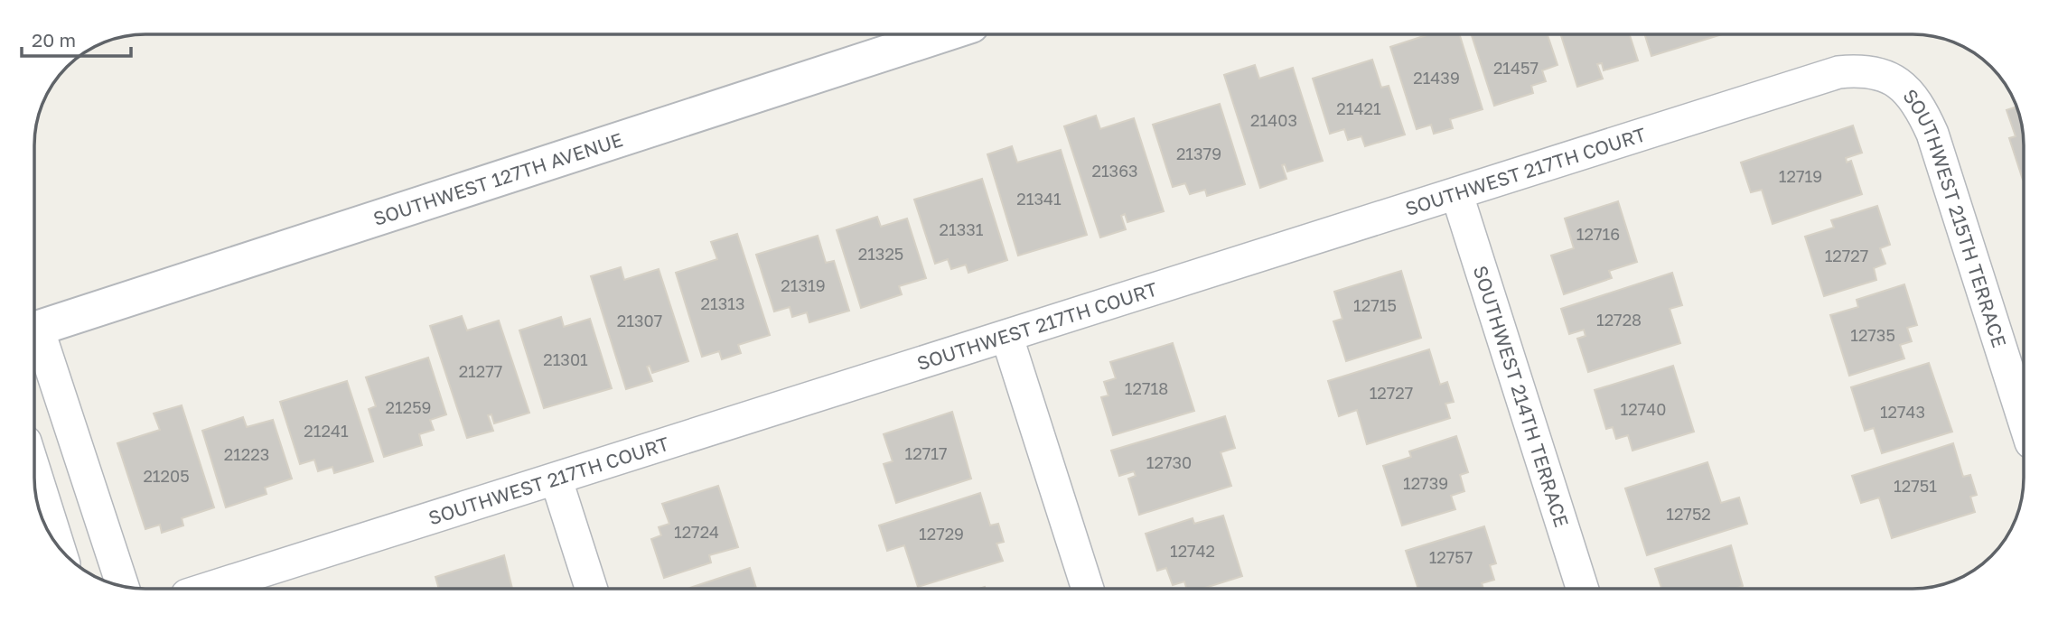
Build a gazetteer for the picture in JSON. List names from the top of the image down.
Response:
{
  "streets": {
    "street": [
      "SOUTHWEST 217TH COURT",
      "SOUTHWEST 127TH AVENUE",
      "SOUTHWEST 215TH TERRACE",
      "SOUTHWEST 214TH TERRACE"
    ]
  },
  "crossings": [
    ["SOUTHWEST 217TH COURT", "SOUTHWEST 215TH TERRACE"],
    ["SOUTHWEST 217TH COURT", "SOUTHWEST 214TH TERRACE"]
  ],
  "house_numbers": [
    "21457",
    "21439",
    "21421",
    "21403",
    "21379",
    "21363",
    "12719",
    "21341",
    "21331",
    "12716",
    "21325",
    "12727",
    "21319",
    "21313",
    "12715",
    "12728",
    "21307",
    "12735",
    "21301",
    "21277",
    "12718",
    "12727",
    "21259",
    "12740",
    "12743",
    "21241",
    "12717",
    "21223",
    "12730",
    "21205",
    "12739",
    "12751",
    "12752",
    "12724",
    "12729",
    "12742",
    "12757"
  ],
  "scale_bar": "20 m"
}
